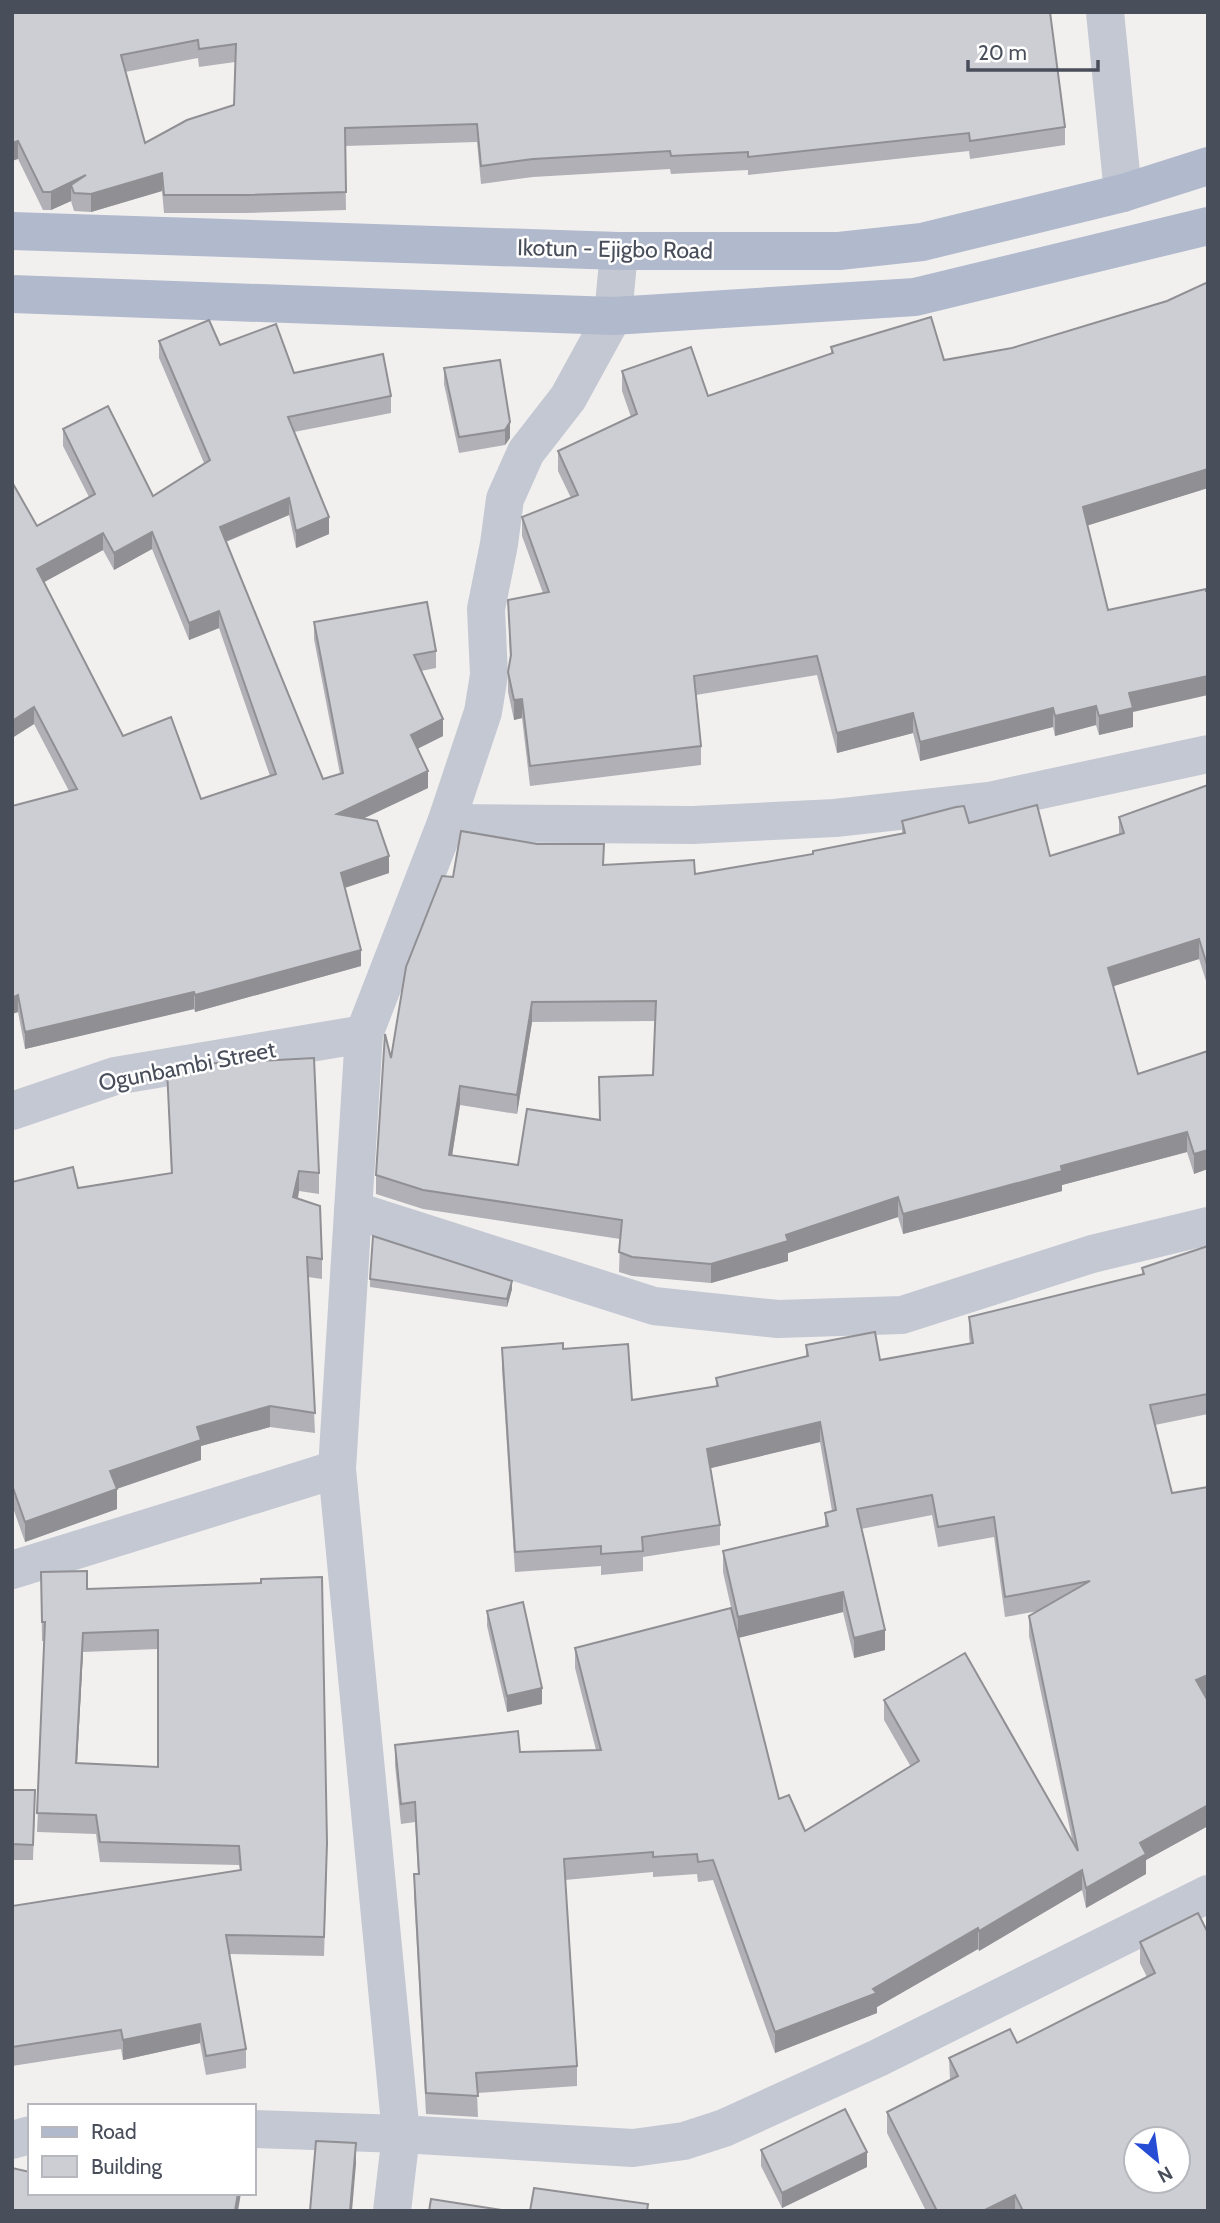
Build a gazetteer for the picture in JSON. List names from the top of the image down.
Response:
{
  "streets": {
    "main road": ["Ikotun - Ejigbo Road"],
    "street": ["Ogunbambi Street"]
  },
  "legend": ["Road", "Building"],
  "scale_bar": "20 m",
  "north": "bottom right"
}
